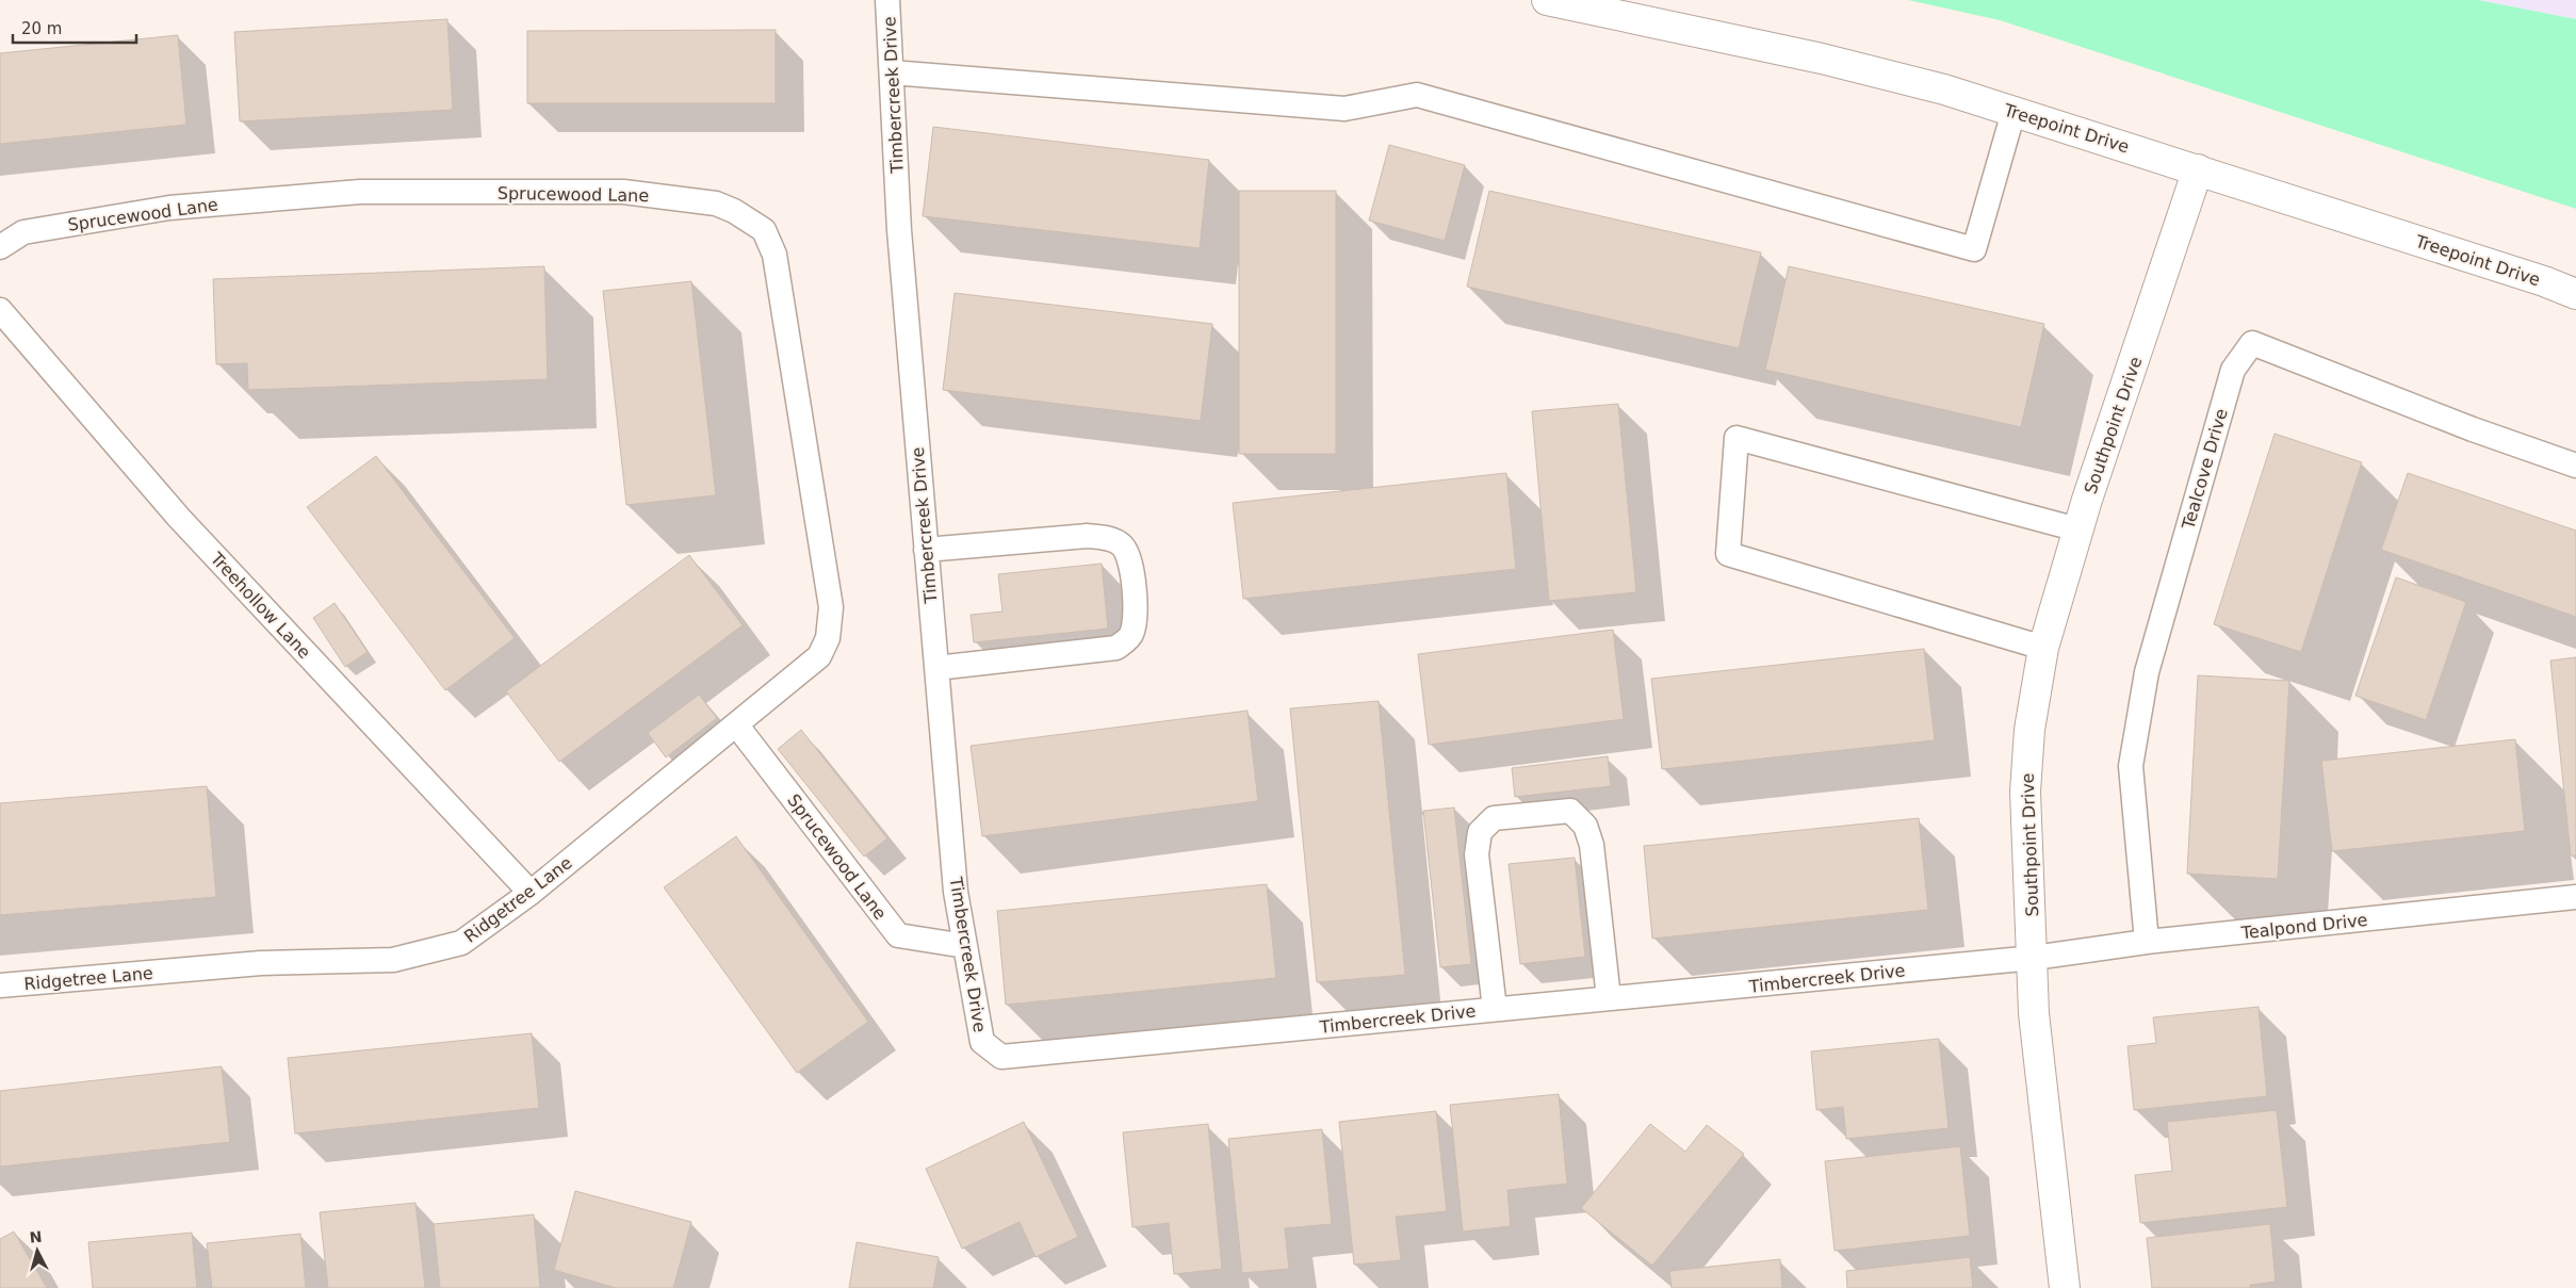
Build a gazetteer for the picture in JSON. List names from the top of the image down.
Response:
{
  "streets": {
    "street": ["Treepoint Drive", "Southpoint Drive"],
    "lane": [
      "Timbercreek Drive",
      "Sprucewood Lane",
      "Tealcove Drive",
      "Treehollow Lane",
      "Ridgetree Lane",
      "Tealpond Drive"
    ]
  },
  "crossings": [
    ["Timbercreek Drive", "Sprucewood Lane"],
    ["Timbercreek Drive", "Southpoint Drive"],
    ["Timbercreek Drive", "Tealpond Drive"],
    ["Treepoint Drive", "Southpoint Drive"],
    ["Sprucewood Lane", "Ridgetree Lane"],
    ["Southpoint Drive", "Tealpond Drive"],
    ["Tealcove Drive", "Tealpond Drive"],
    ["Treehollow Lane", "Ridgetree Lane"]
  ],
  "scale_bar": "20 m",
  "north": "top"
}
